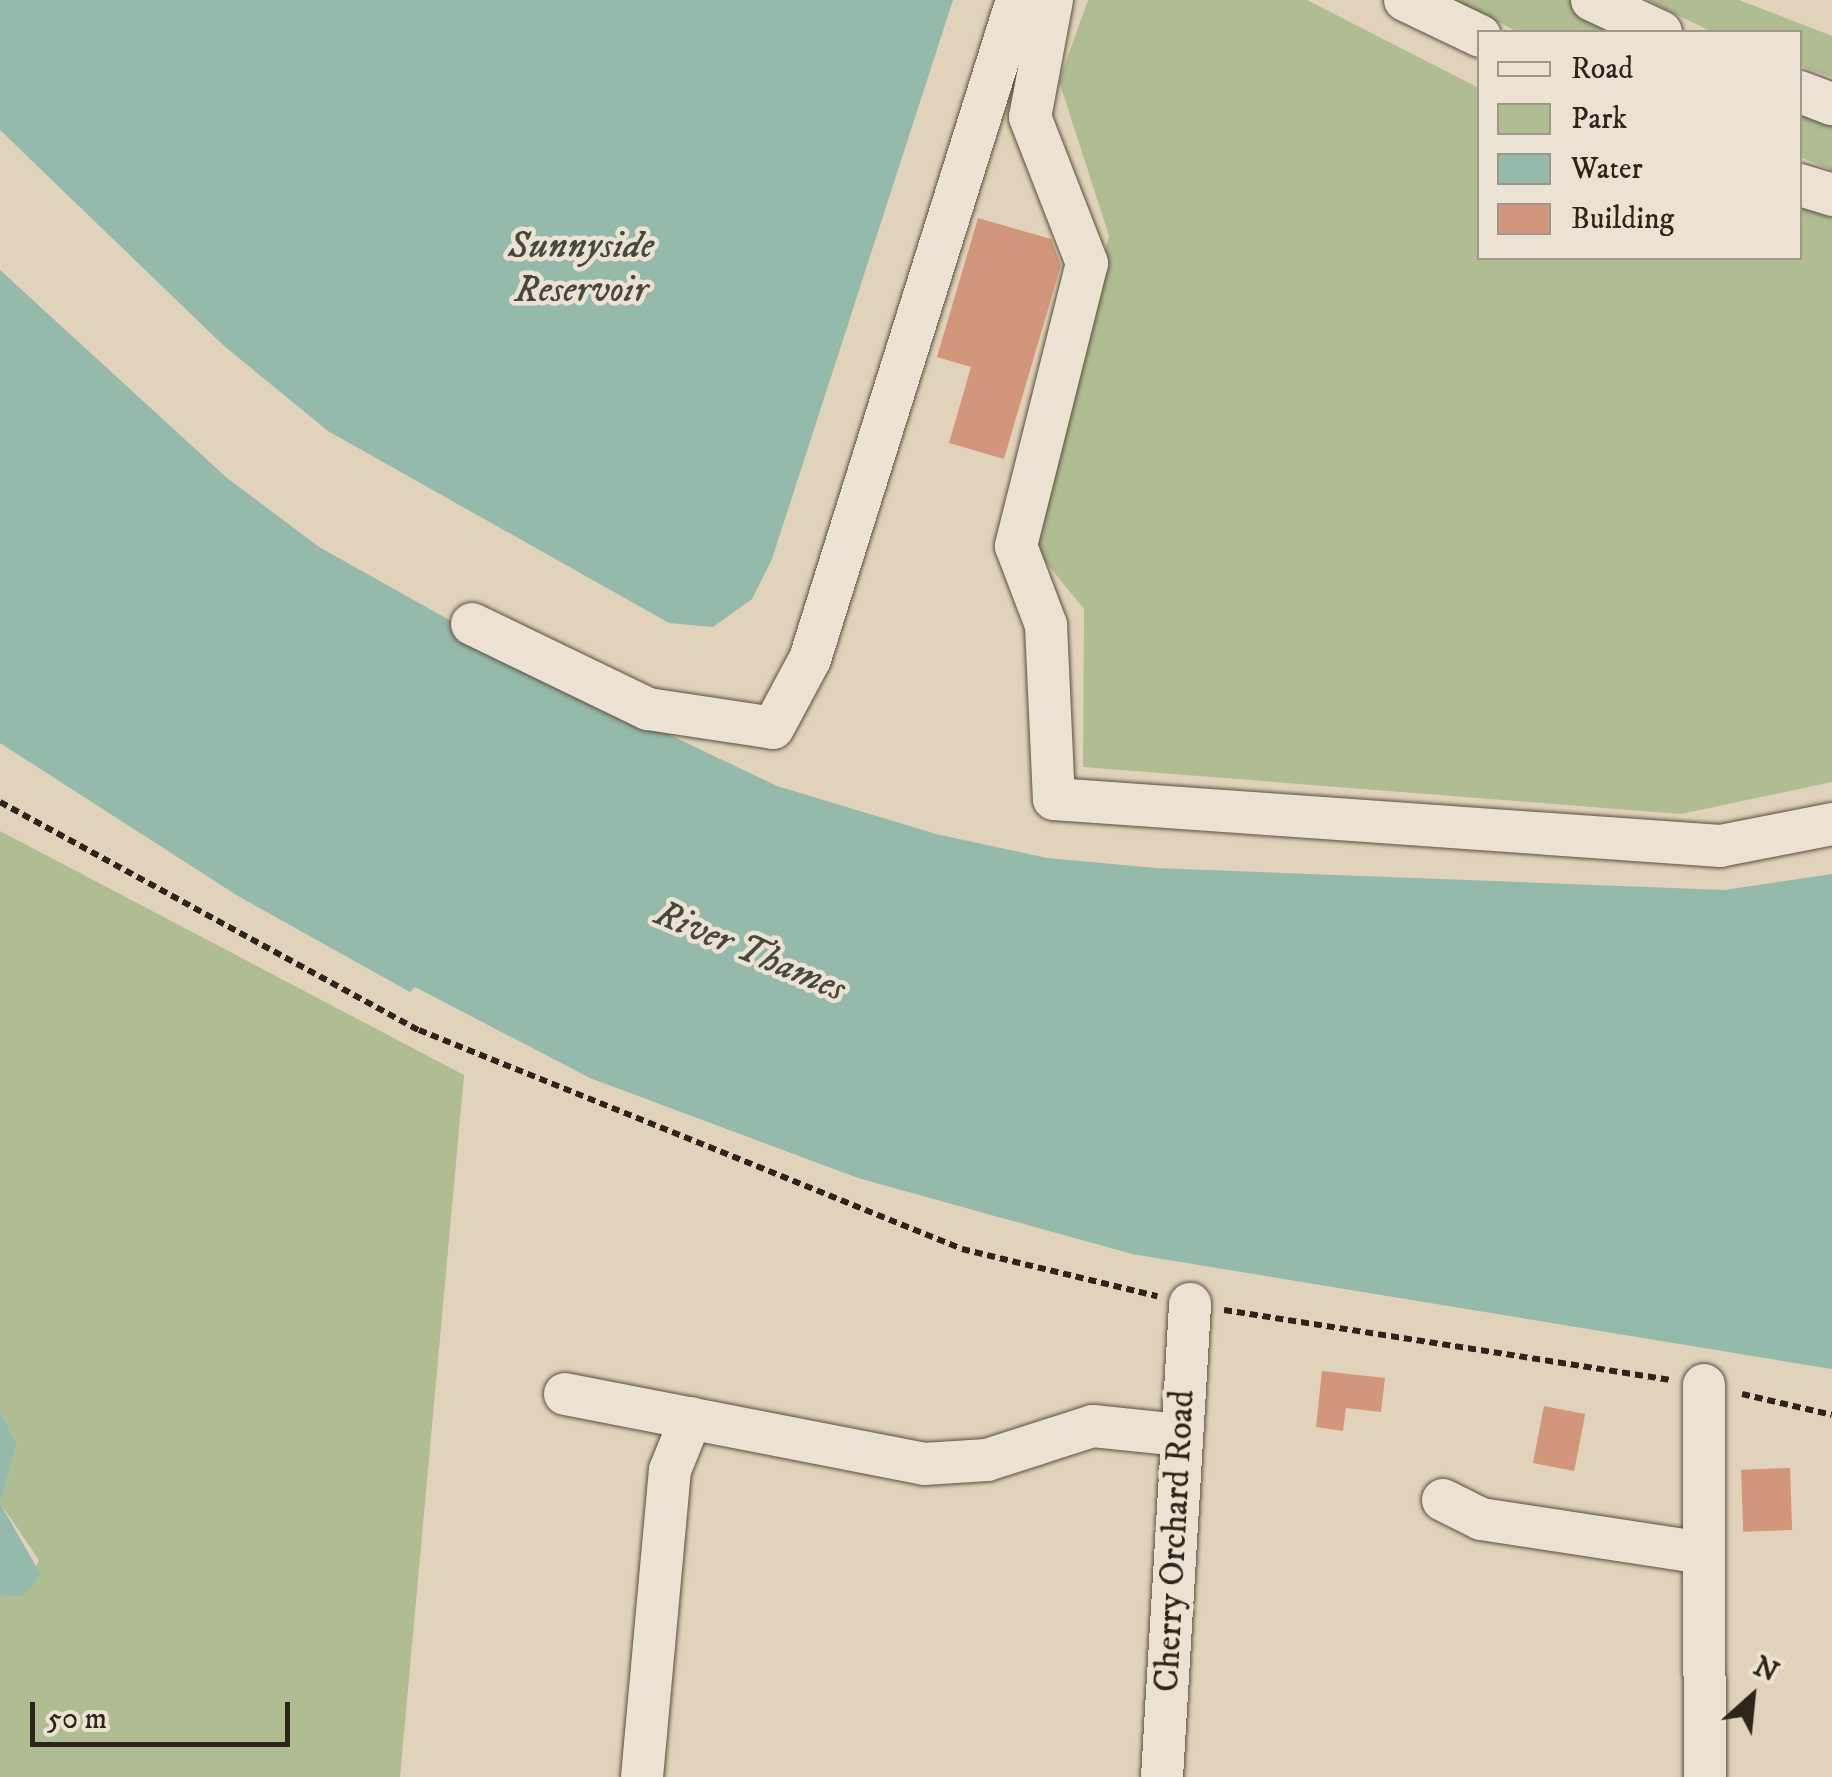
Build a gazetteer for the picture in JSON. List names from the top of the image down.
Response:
{
  "streets": {
    "street": ["Cherry Orchard Road"]
  },
  "water": ["Sunnyside Reservoir", "River Thames"],
  "legend": [
    "Road",
    "Park",
    "Water",
    "Building"
  ],
  "scale_bar": "50 m",
  "north": "top right"
}
